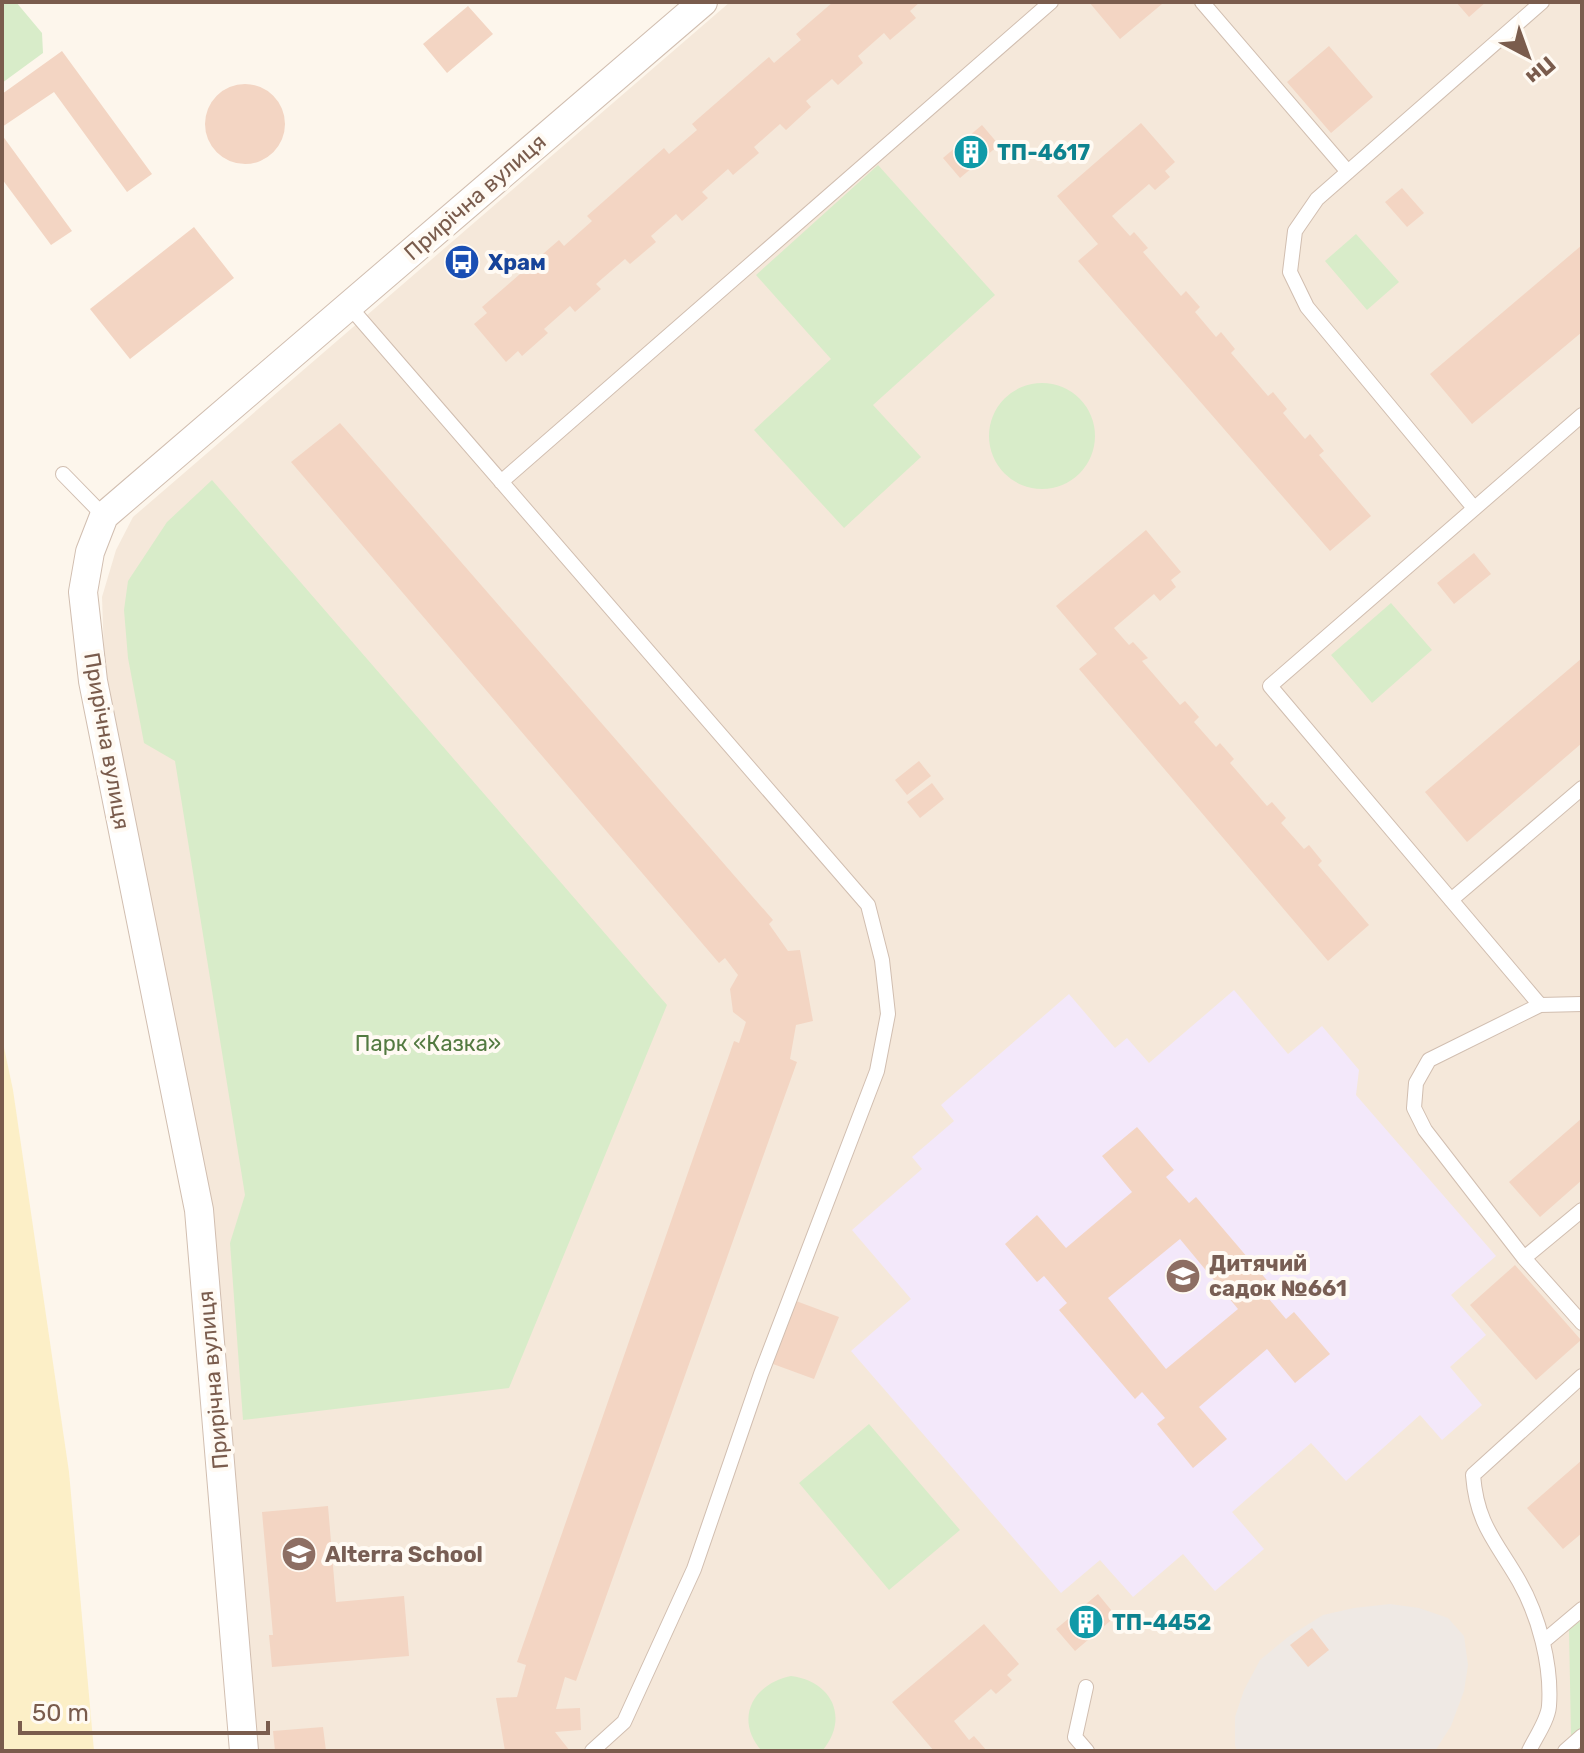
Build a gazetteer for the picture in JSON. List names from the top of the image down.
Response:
{
  "streets": {
    "street": ["Прирічна вулиця"]
  },
  "parks": ["Парк «Казка»"],
  "places": {
    "building": ["ТП-4617", "ТП-4452"],
    "bus stop": ["Храм"],
    "school or university": ["Дитячий садок №661", "Alterra School"]
  },
  "scale_bar": "50 m",
  "north": "bottom right"
}
